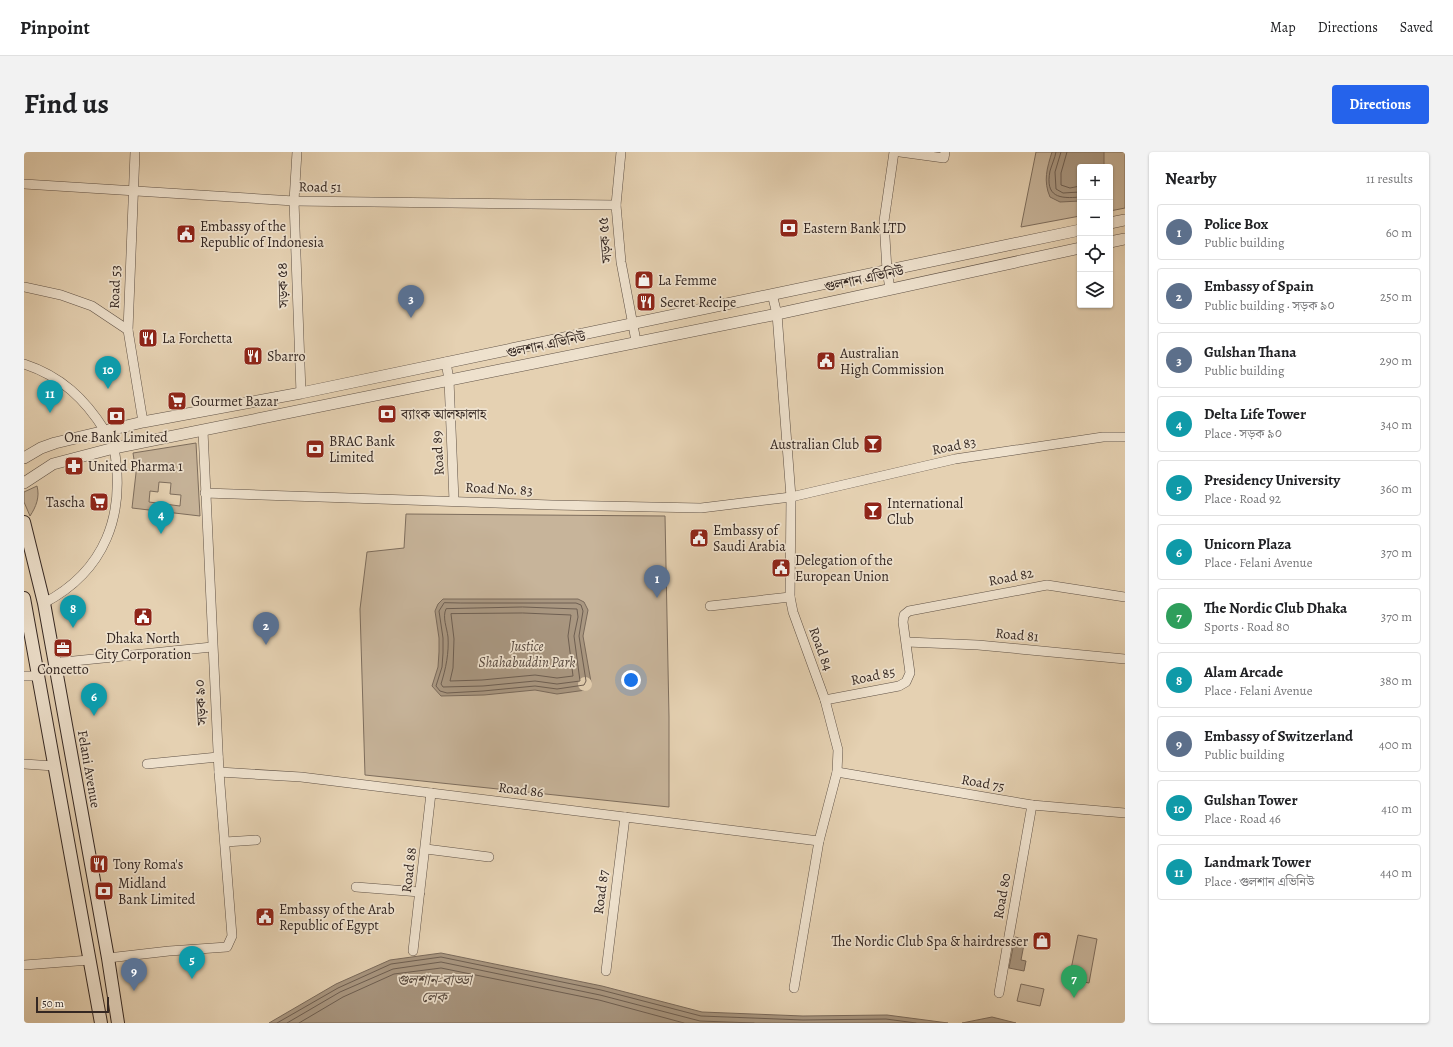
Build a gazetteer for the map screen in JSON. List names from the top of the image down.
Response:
{
  "streets": {
    "main road": ["Felani Avenue"],
    "street": [
      "Road 51",
      "সড়ক ৫৫",
      "গুলশান এভিনিউ",
      "সড়ক ৫৪",
      "Road 53",
      "Road 83",
      "Road 89",
      "Road No. 83",
      "Road 82",
      "Road 81",
      "Road 84",
      "Road 85",
      "সড়ক ৯০",
      "Road 75",
      "Road 86",
      "Road 88",
      "Road 87",
      "Road 80"
    ]
  },
  "crossings": [
    ["Road 51", "সড়ক ৫৫"],
    ["Road 51", "সড়ক ৫৪"],
    ["Road 51", "Road 53"],
    ["সড়ক ৫৫", "গুলশান এভিনিউ"],
    ["গুলশান এভিনিউ", "সড়ক ৫৪"],
    ["গুলশান এভিনিউ", "Road 53"],
    ["গুলশান এভিনিউ", "Road 89"],
    ["গুলশান এভিনিউ", "Road 84"],
    ["গুলশান এভিনিউ", "সড়ক ৯০"],
    ["Road 83", "Road No. 83"],
    ["Road 83", "Road 84"],
    ["Road 89", "Road No. 83"],
    ["Road No. 83", "Road 84"],
    ["Road No. 83", "সড়ক ৯০"],
    ["Road 82", "Road 85"],
    ["Road 81", "Road 85"],
    ["Road 84", "Road 85"],
    ["Road 84", "Road 75"],
    ["Road 84", "Road 86"],
    ["সড়ক ৯০", "Felani Avenue"],
    ["সড়ক ৯০", "Road 86"],
    ["Road 75", "Road 80"],
    ["Road 86", "Road 88"],
    ["Road 86", "Road 87"]
  ],
  "water": ["গুলশান-বাড্ডা লেক"],
  "parks": ["Justice Shahabuddin Park"],
  "places": {
    "bank": [
      "Eastern Bank LTD",
      "ব্যাংক আলফালাহ",
      "One Bank Limited",
      "BRAC Bank Limited",
      "Midland Bank Limited"
    ],
    "public building": [
      "Embassy of the Republic of Indonesia",
      "Australian High Commission",
      "Embassy of Saudi Arabia",
      "Delegation of the European Union",
      "Dhaka North City Corporation",
      "Embassy of the Arab Republic of Egypt"
    ],
    "shop": ["La Femme", "The Nordic Club Spa & hairdresser"],
    "restaurant": [
      "Secret Recipe",
      "La Forchetta",
      "Sbarro",
      "Tony Roma's"
    ],
    "supermarket": ["Gourmet Bazar", "Tascha"],
    "bar": ["Australian Club", "International Club"],
    "pharmacy": ["United Pharma 1"],
    "office": ["Concetto"]
  },
  "scale_bar": "50 m",
  "page": {
    "header": "Pinpoint",
    "nav": ["Map", "Directions", "Saved"],
    "title": "Find us",
    "buttons": "Directions",
    "heading": ["Nearby", "11 results"],
    "map_buttons": ["+", "−"],
    "list": [
      {
        "mark": "1",
        "name": "Police Box",
        "note": "Public building",
        "value": "60 m"
      },
      {
        "mark": "2",
        "name": "Embassy of Spain",
        "note": "Public building · সড়ক ৯০",
        "value": "250 m"
      },
      {
        "mark": "3",
        "name": "Gulshan Thana",
        "note": "Public building",
        "value": "290 m"
      },
      {
        "mark": "4",
        "name": "Delta Life Tower",
        "note": "Place · সড়ক ৯০",
        "value": "340 m"
      },
      {
        "mark": "5",
        "name": "Presidency University",
        "note": "Place · Road 92",
        "value": "360 m"
      },
      {
        "mark": "6",
        "name": "Unicorn Plaza",
        "note": "Place · Felani Avenue",
        "value": "370 m"
      },
      {
        "mark": "7",
        "name": "The Nordic Club Dhaka",
        "note": "Sports · Road 80",
        "value": "370 m"
      },
      {
        "mark": "8",
        "name": "Alam Arcade",
        "note": "Place · Felani Avenue",
        "value": "380 m"
      },
      {
        "mark": "9",
        "name": "Embassy of Switzerland",
        "note": "Public building",
        "value": "400 m"
      },
      {
        "mark": "10",
        "name": "Gulshan Tower",
        "note": "Place · Road 46",
        "value": "410 m"
      },
      {
        "mark": "11",
        "name": "Landmark Tower",
        "note": "Place · গুলশান এভিনিউ",
        "value": "440 m"
      }
    ],
    "pins": [
      "3",
      "10",
      "11",
      "4",
      "1",
      "8",
      "2",
      "6",
      "5",
      "9",
      "7"
    ],
    "scale": "50 m"
  }
}
